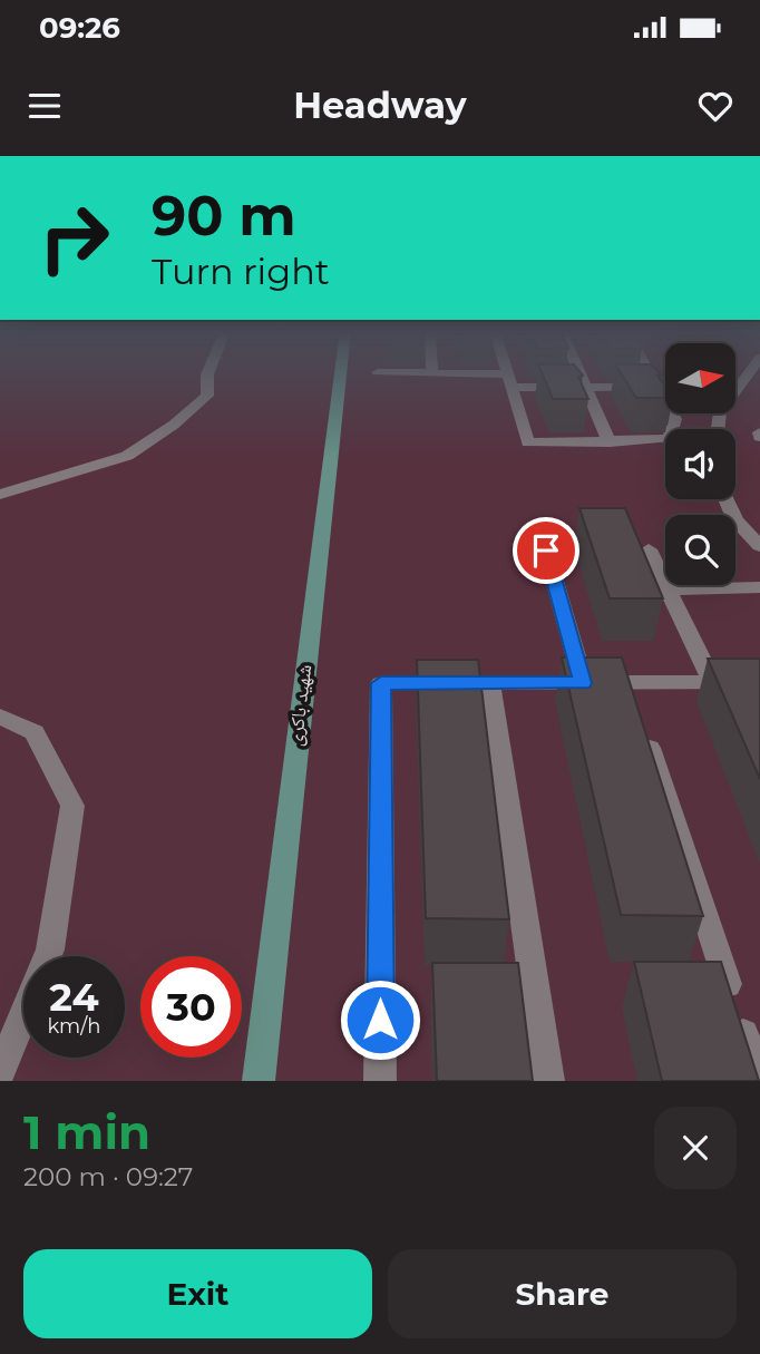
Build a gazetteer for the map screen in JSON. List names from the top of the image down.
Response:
{
  "streets": {
    "main road": ["شهید باکری"]
  },
  "north": "right",
  "page": {
    "status": "09:26",
    "header": "Headway",
    "turn": ["90 m", "Turn right"],
    "speed": "24 km/h",
    "limit": "30",
    "heading": ["1 min", "200 m · 09:27"],
    "buttons": ["Exit", "Share"]
  }
}
